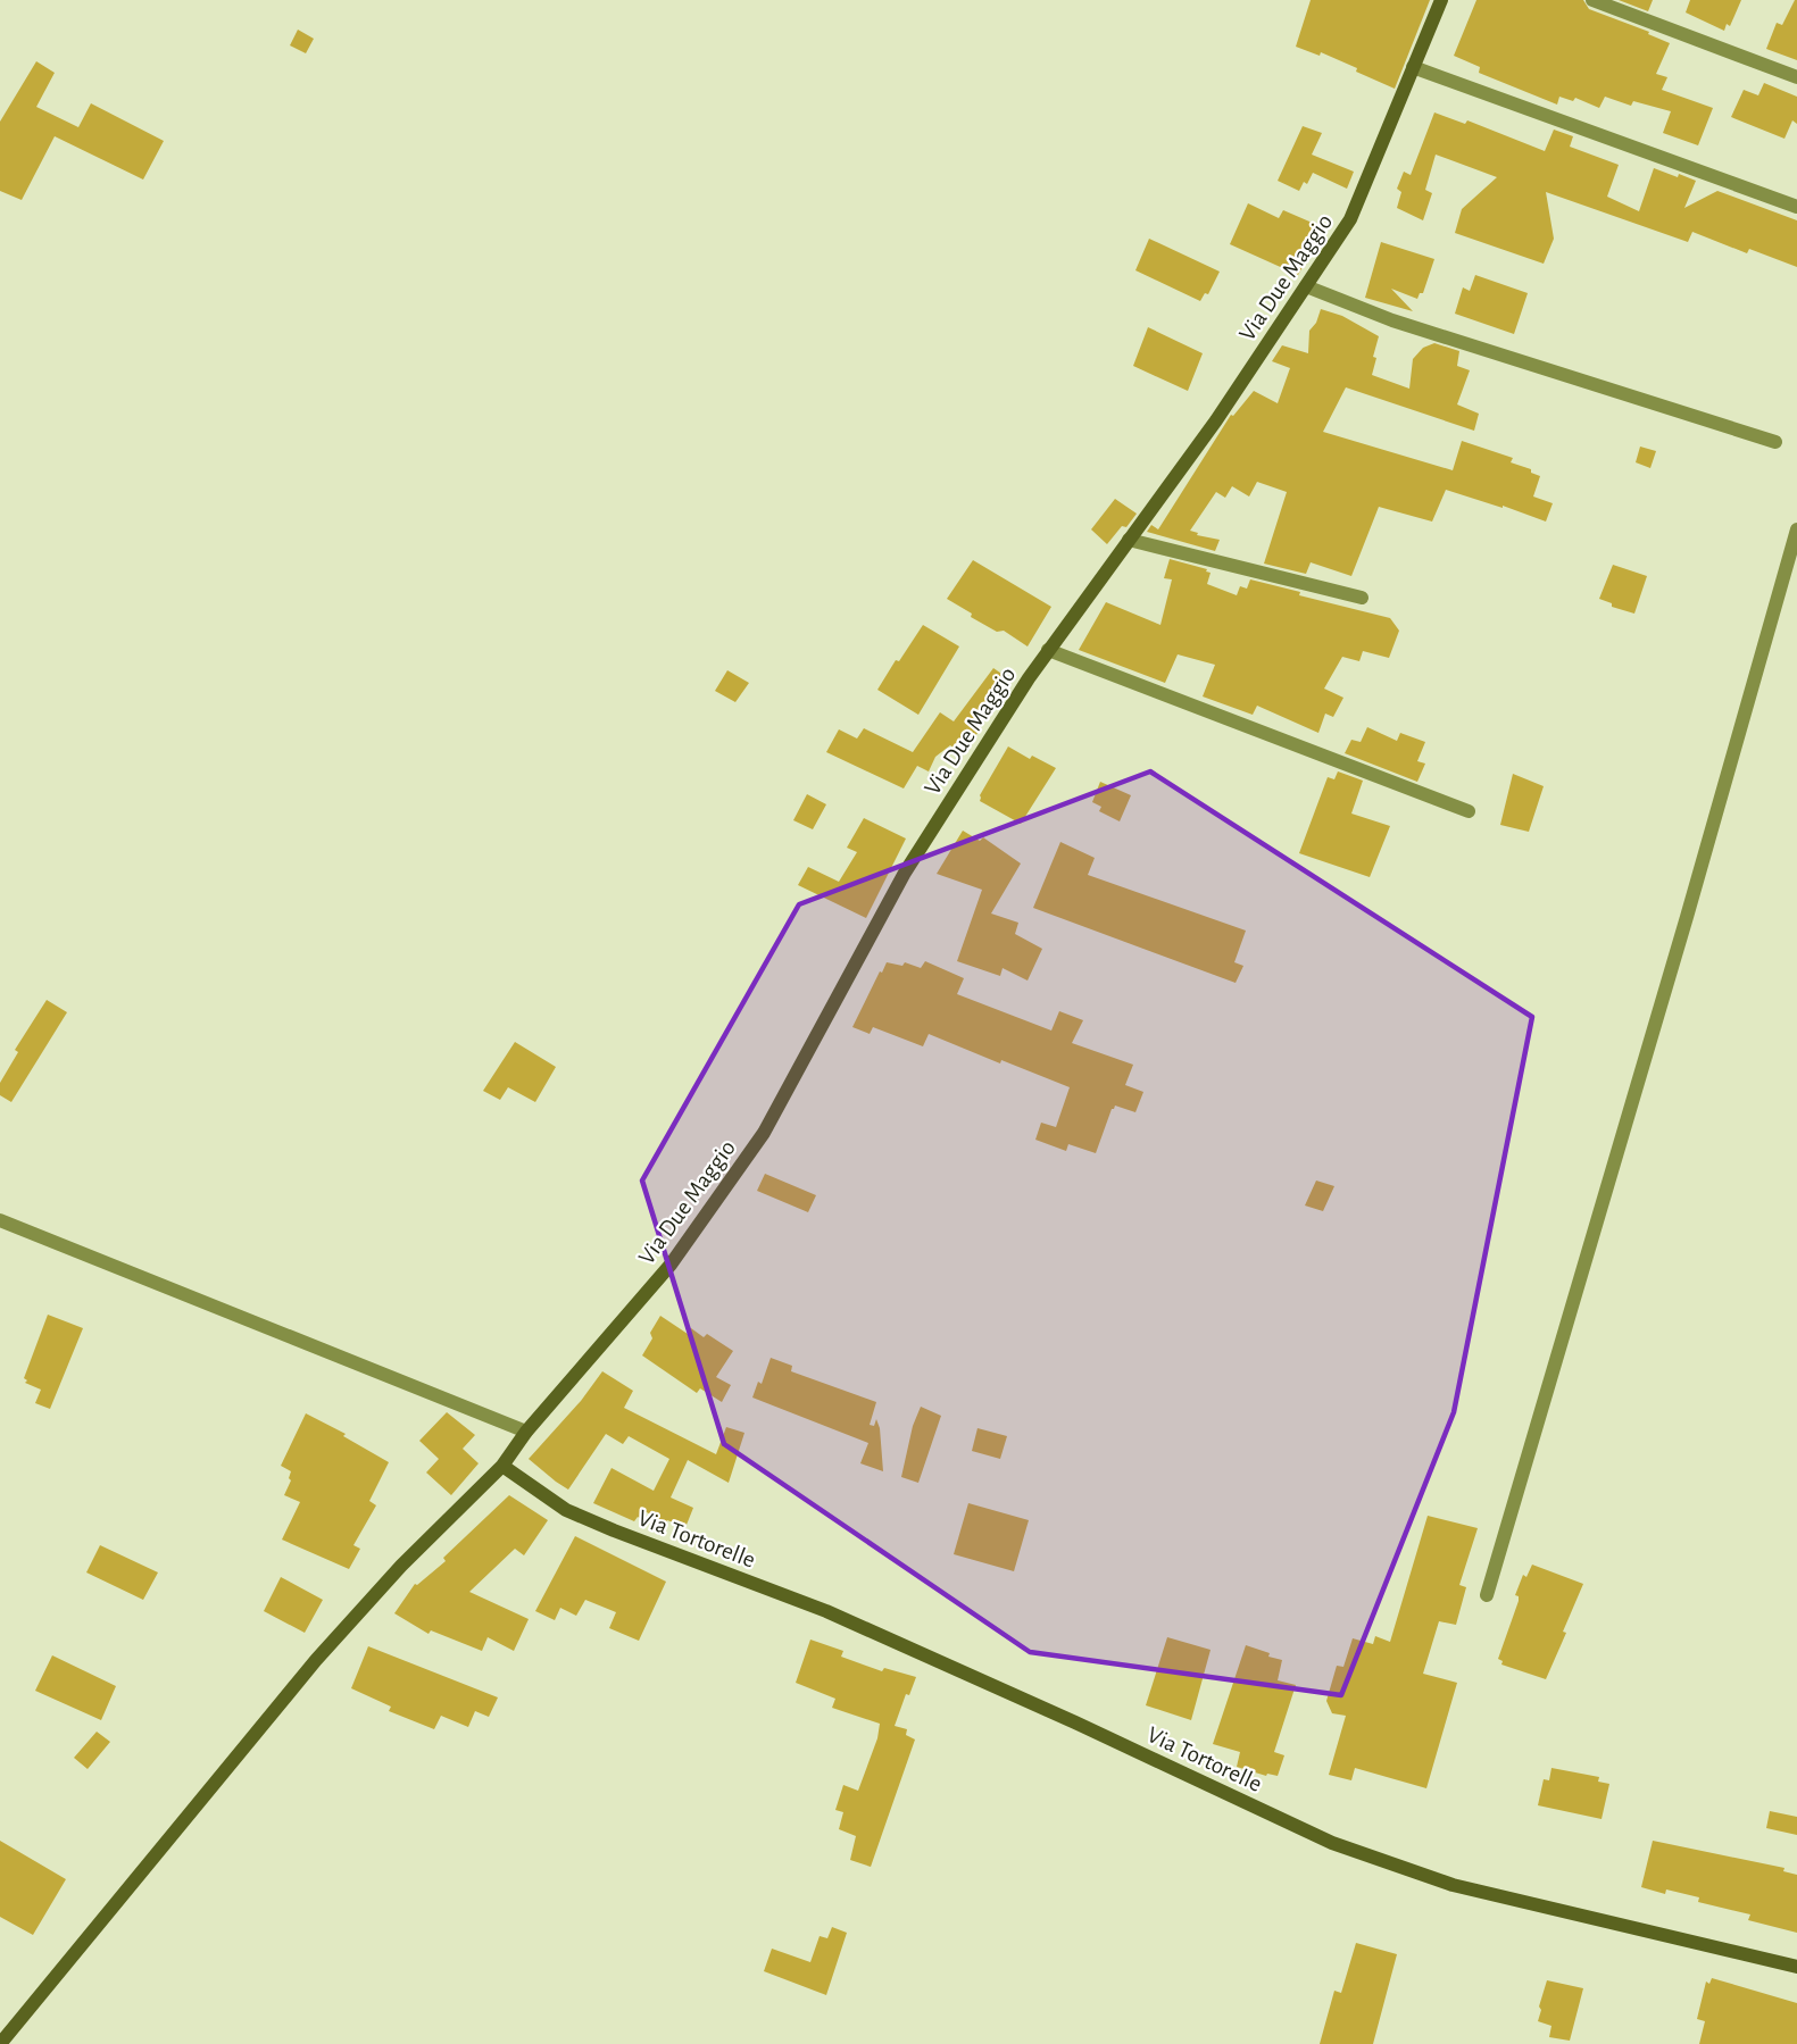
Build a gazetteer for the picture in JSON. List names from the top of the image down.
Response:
{
  "streets": {
    "main road": ["Via Due Maggio", "Via Tortorelle"]
  },
  "crossings": [
    ["Via Due Maggio", "Via Tortorelle"]
  ]
}
